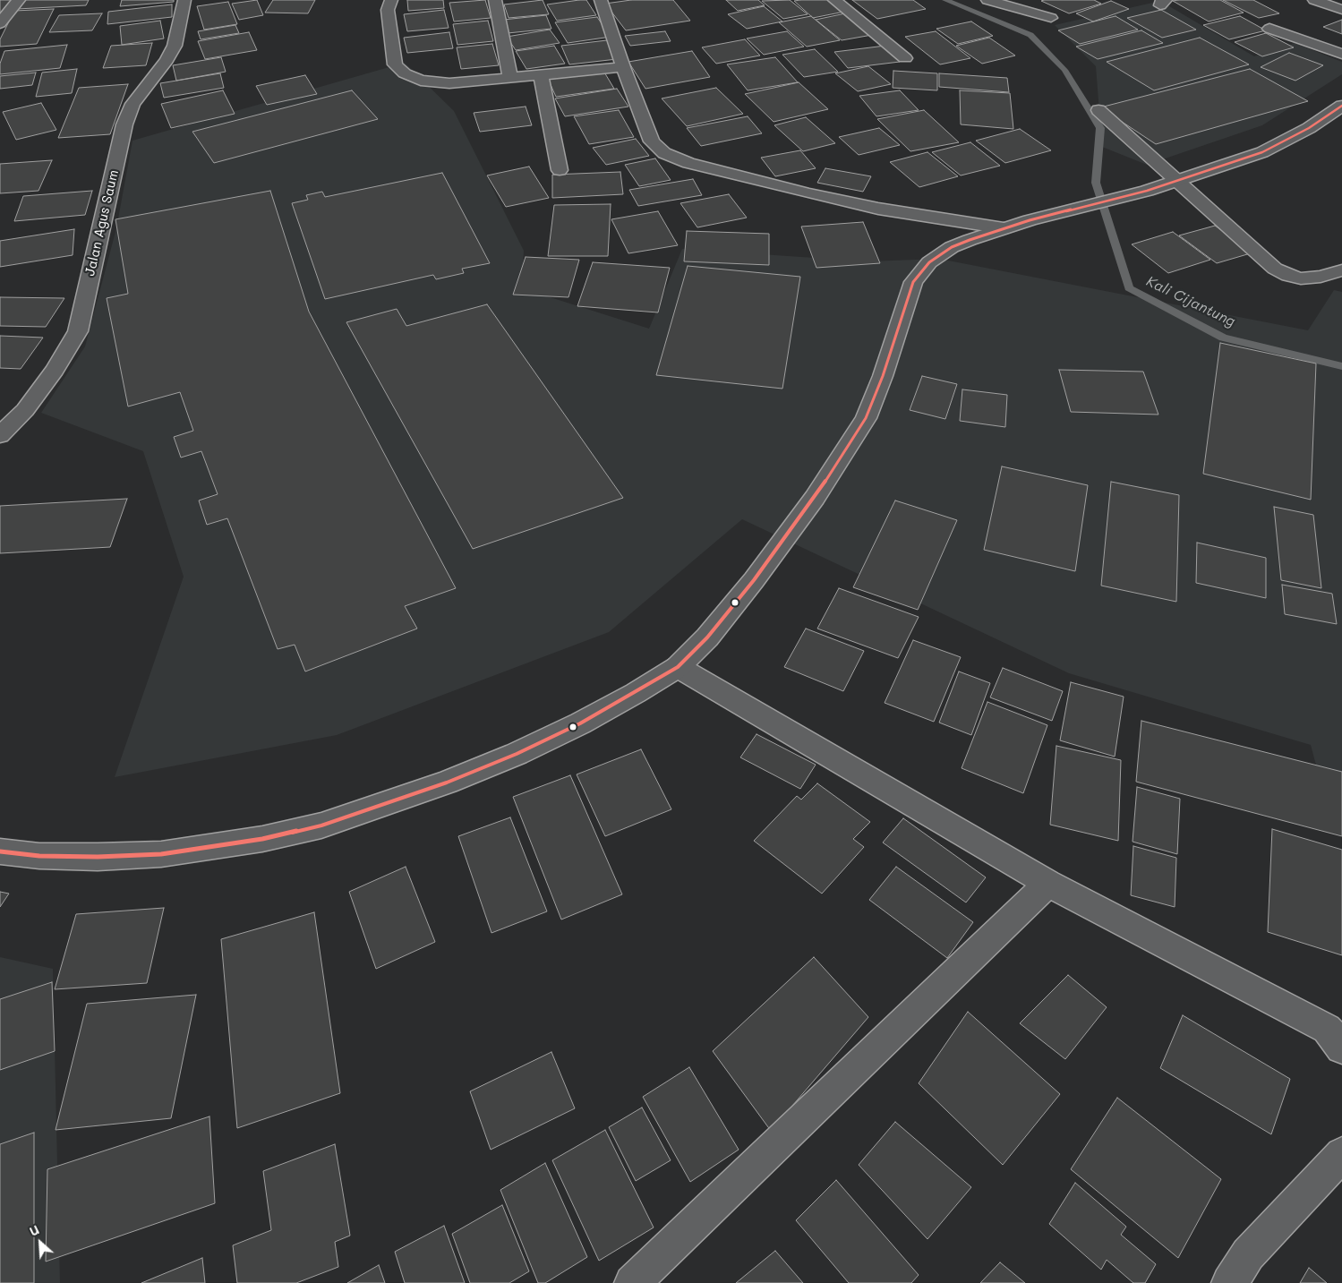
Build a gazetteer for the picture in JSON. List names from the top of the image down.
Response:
{
  "streets": {
    "street": ["Jalan Agus Saum"]
  },
  "water": ["Kali Cijantung"],
  "north": "top left"
}
